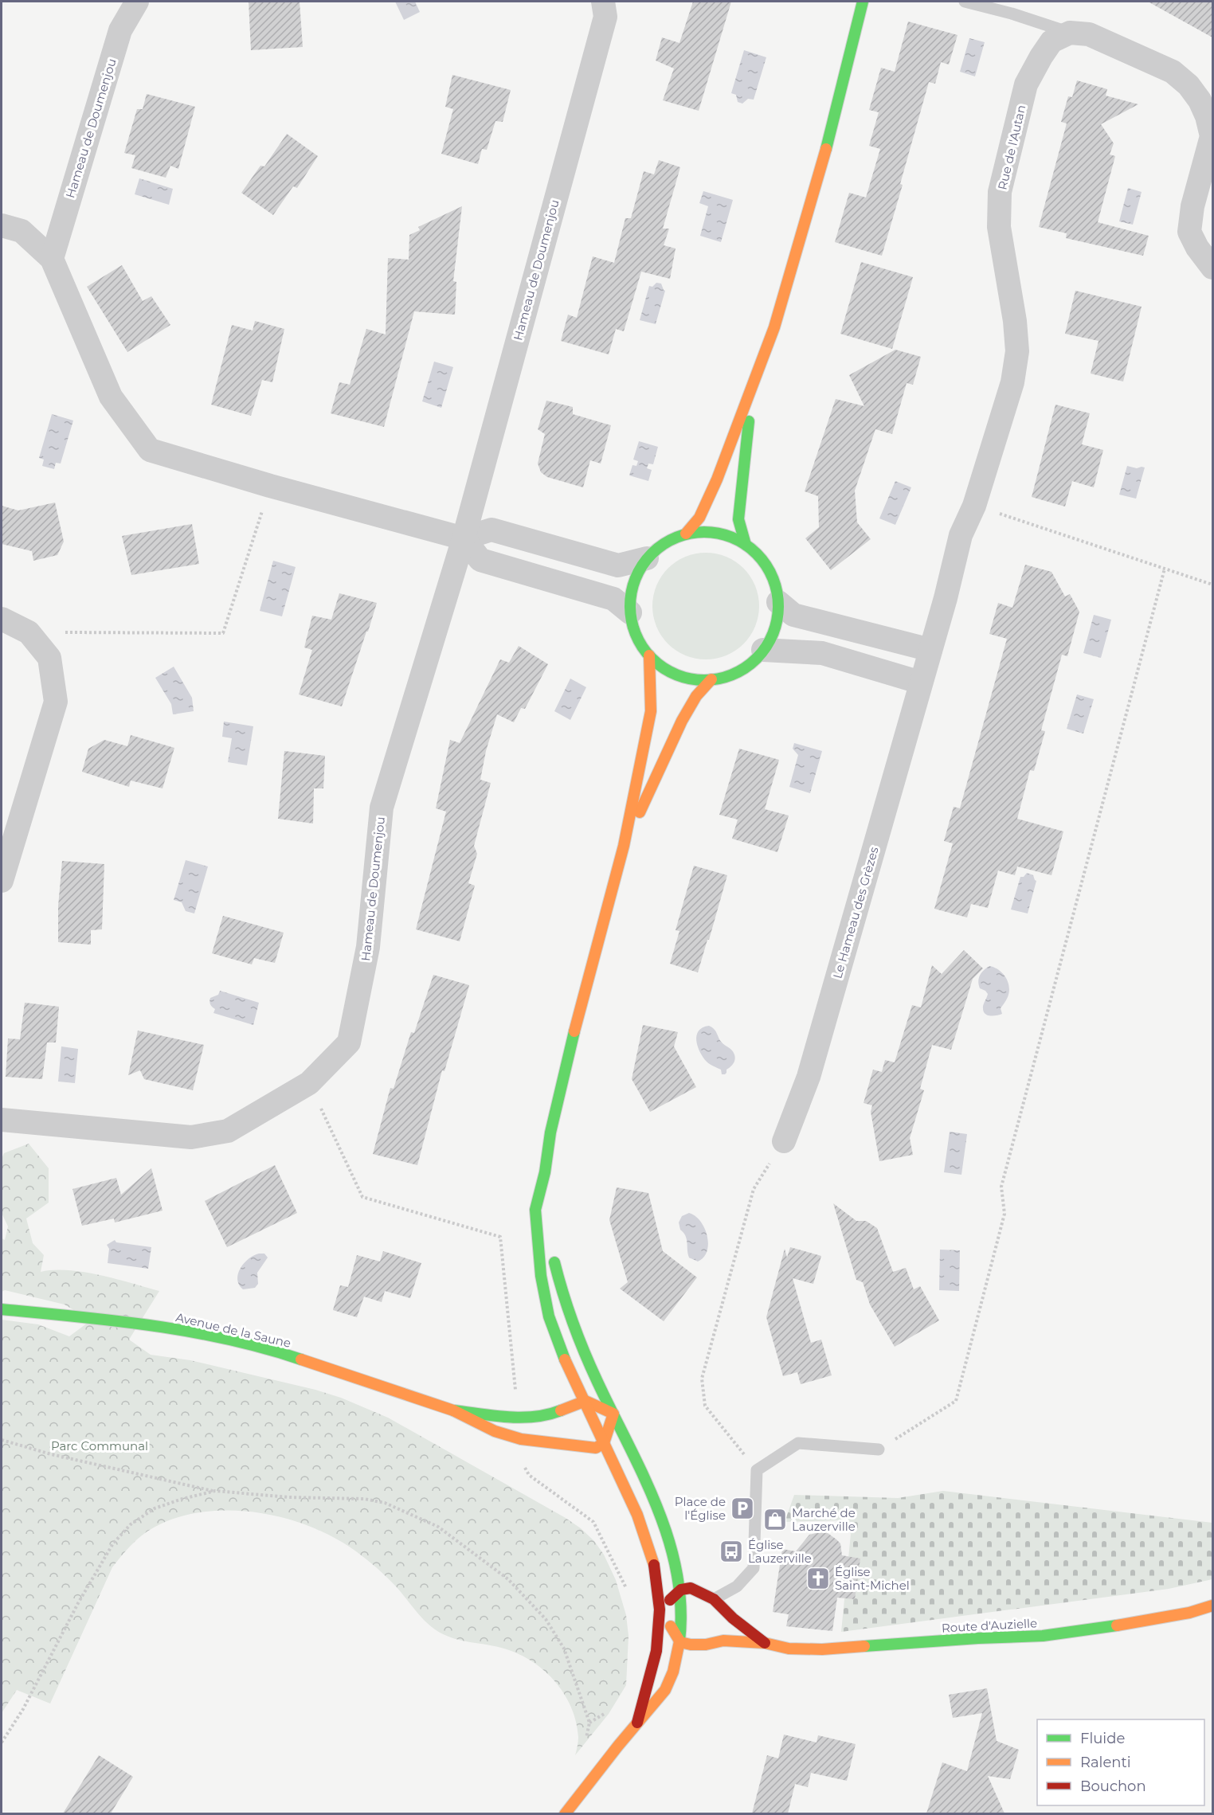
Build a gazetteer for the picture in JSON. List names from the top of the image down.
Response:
{
  "streets": {
    "street": [
      "Hameau de Doumenjou",
      "Rue de l'Autan",
      "Le Hameau des Grèzes",
      "Avenue de la Saune",
      "Route d'Auzielle"
    ]
  },
  "crossings": [
    ["Rue de l'Autan", "Le Hameau des Grèzes"]
  ],
  "parks": ["Parc Communal"],
  "places": {
    "parking": ["Place de l'Église"],
    "shop": ["Marché de Lauzerville"],
    "bus stop": ["Église Lauzerville"],
    "church": ["Église Saint-Michel"]
  },
  "legend": ["Fluide", "Ralenti", "Bouchon"]
}
